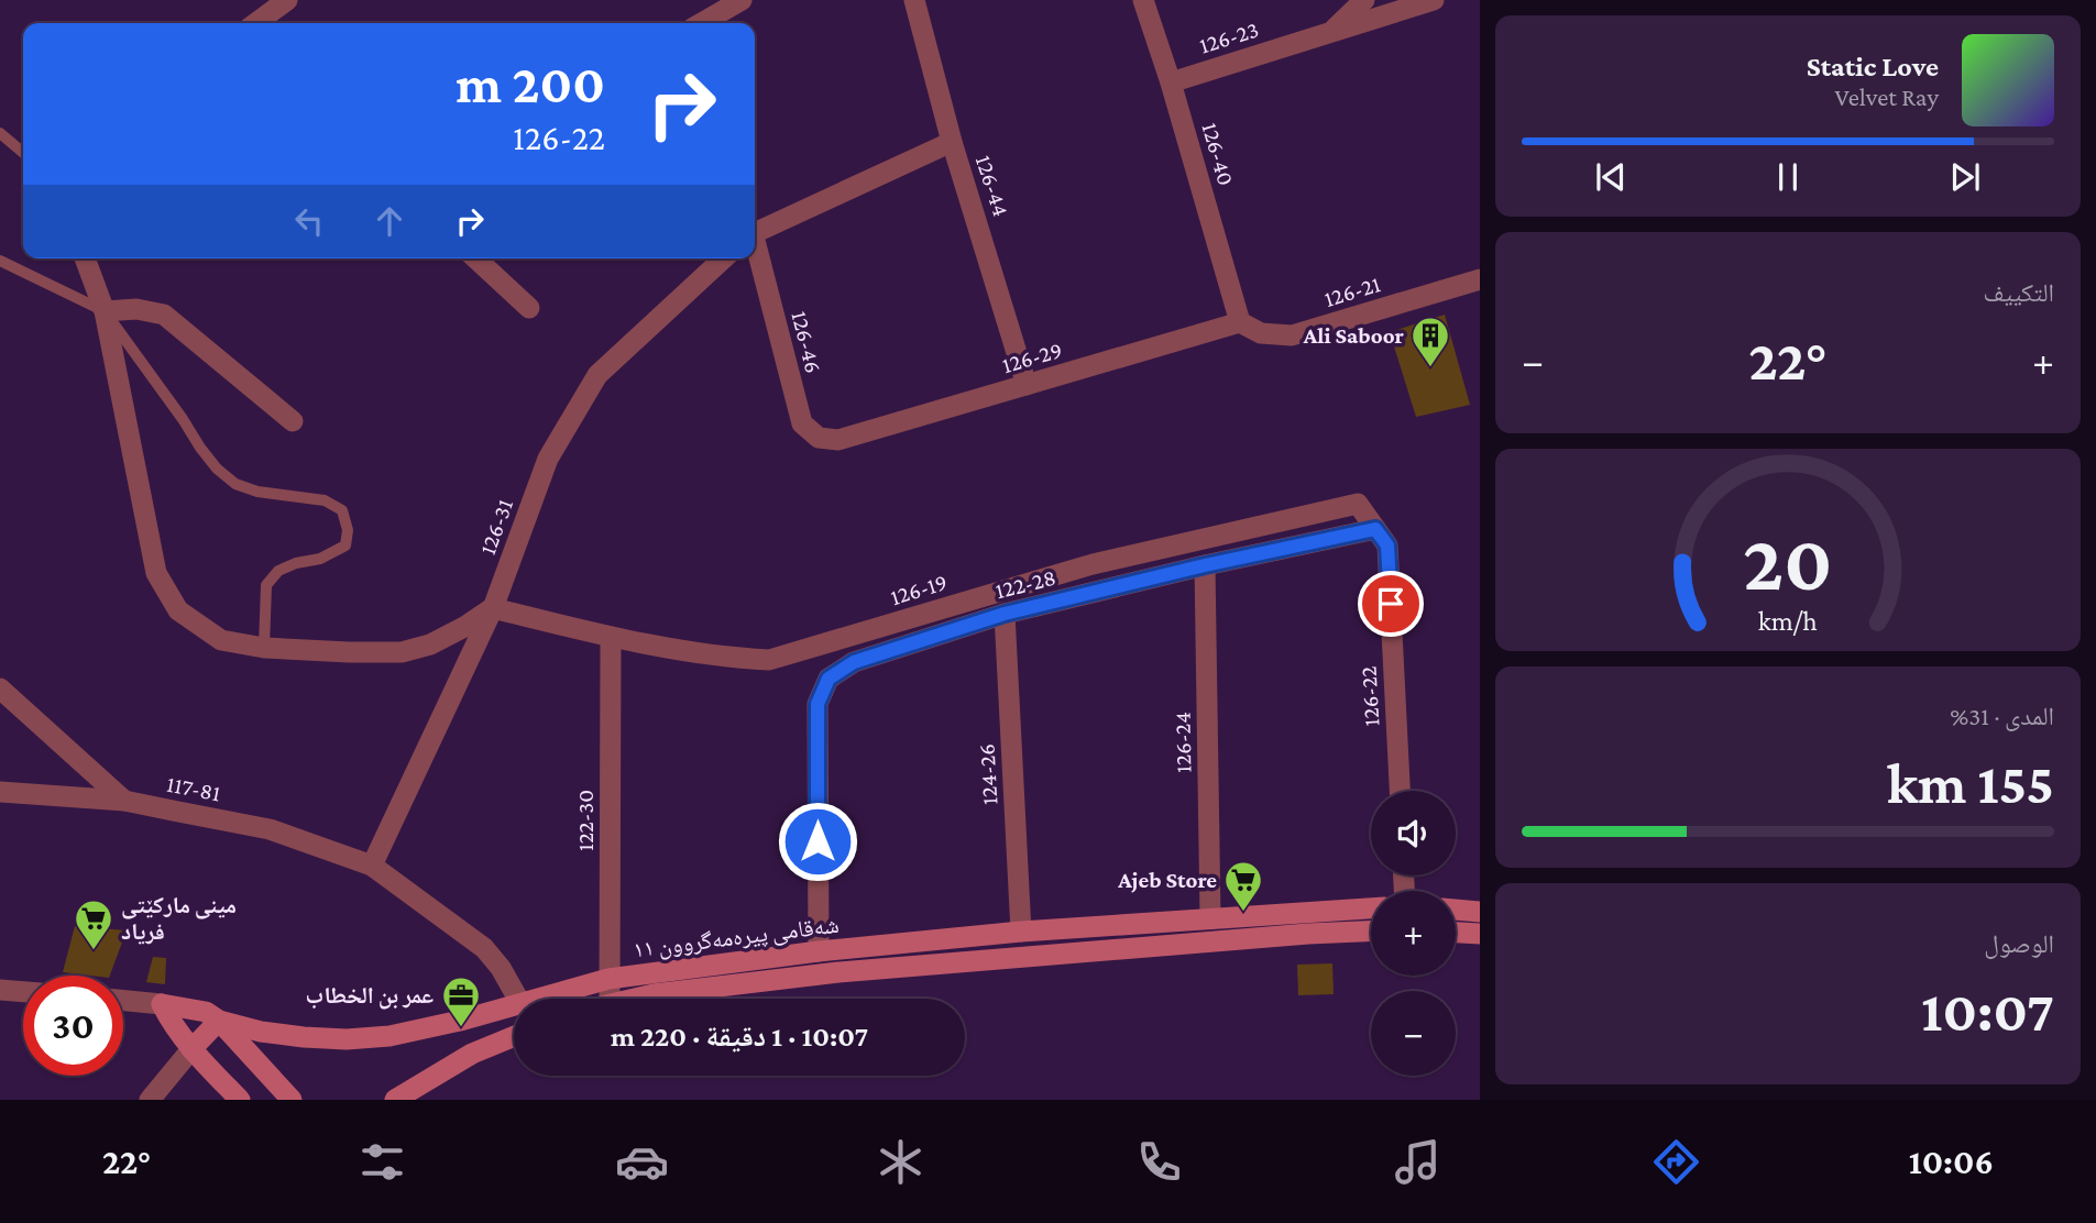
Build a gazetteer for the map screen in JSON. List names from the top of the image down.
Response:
{
  "streets": {
    "main road": ["شەقامی پیرەمەگروون ١١"],
    "street": [
      "126-23",
      "126-40",
      "126-44",
      "126-21",
      "126-46",
      "126-29",
      "126-31",
      "122-28",
      "126-19",
      "126-22",
      "126-24",
      "124-26",
      "117-81",
      "122-30"
    ]
  },
  "crossings": [
    ["126-23", "126-40"],
    ["126-40", "126-21"],
    ["126-40", "126-29"],
    ["126-44", "126-29"],
    ["126-21", "126-29"],
    ["126-46", "126-29"],
    ["126-31", "126-19"],
    ["126-31", "117-81"],
    ["122-28", "126-22"],
    ["122-28", "126-24"],
    ["122-28", "124-26"],
    ["122-28", "شەقامی پیرەمەگروون ١١"],
    ["126-19", "126-22"],
    ["126-19", "122-30"],
    ["126-24", "شەقامی پیرەمەگروون ١١"],
    ["124-26", "شەقامی پیرەمەگروون ١١"],
    ["122-30", "شەقامی پیرەمەگروون ١١"]
  ],
  "places": {
    "building": ["Ali Saboor"],
    "supermarket": ["Ajeb Store", "مینی مارکێتی فریاد"],
    "office": ["عمر بن الخطاب"]
  },
  "page": {
    "turn": ["200 m", "126-22"],
    "song": ["Static Love", "Velvet Ray"],
    "tile": [
      "التكييف",
      ["المدى · 31%", "155 km"],
      ["الوصول", "10:07"]
    ],
    "heat": ["−", "22°", "+"],
    "map_buttons": ["+", "−"],
    "limit": "30",
    "trip": "10:07 · 1 دقيقة · 220 m",
    "tabs": ["10:06", "22°"],
    "gauge": ["20", "km/h"]
  }
}
